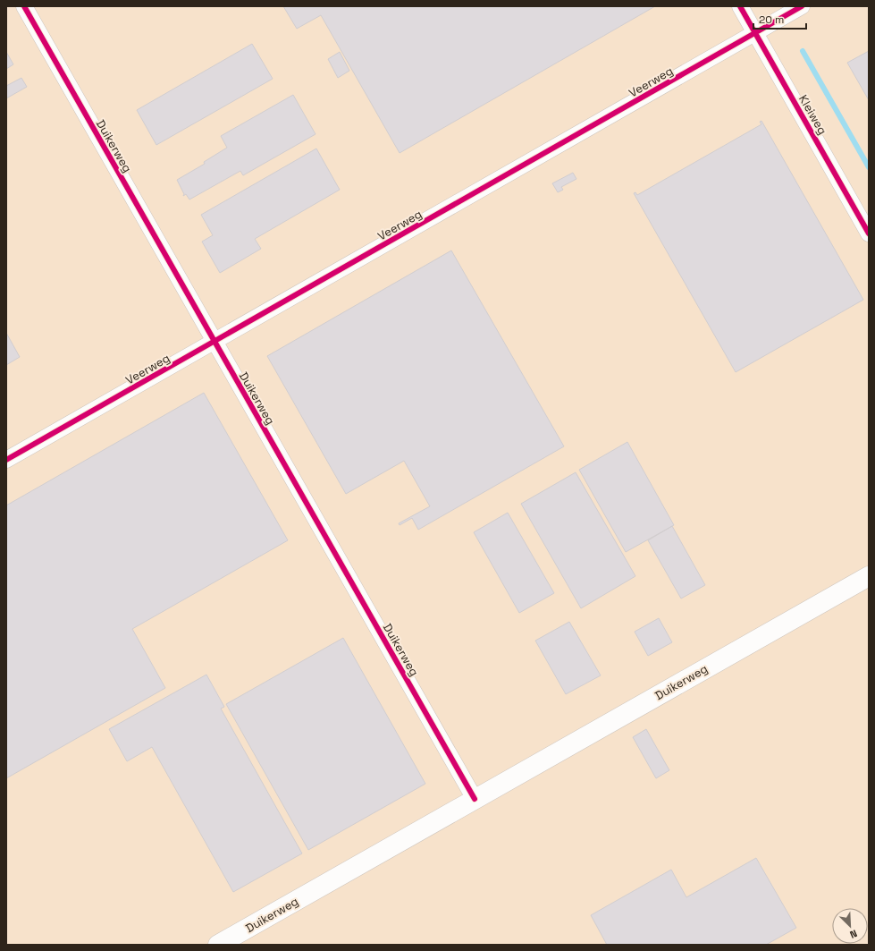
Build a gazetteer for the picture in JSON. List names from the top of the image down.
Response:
{
  "streets": {
    "street": ["Veerweg", "Kleiweg", "Duikerweg"]
  },
  "crossings": [
    ["Veerweg", "Kleiweg"],
    ["Veerweg", "Duikerweg"]
  ],
  "scale_bar": "20 m",
  "north": "bottom right"
}
